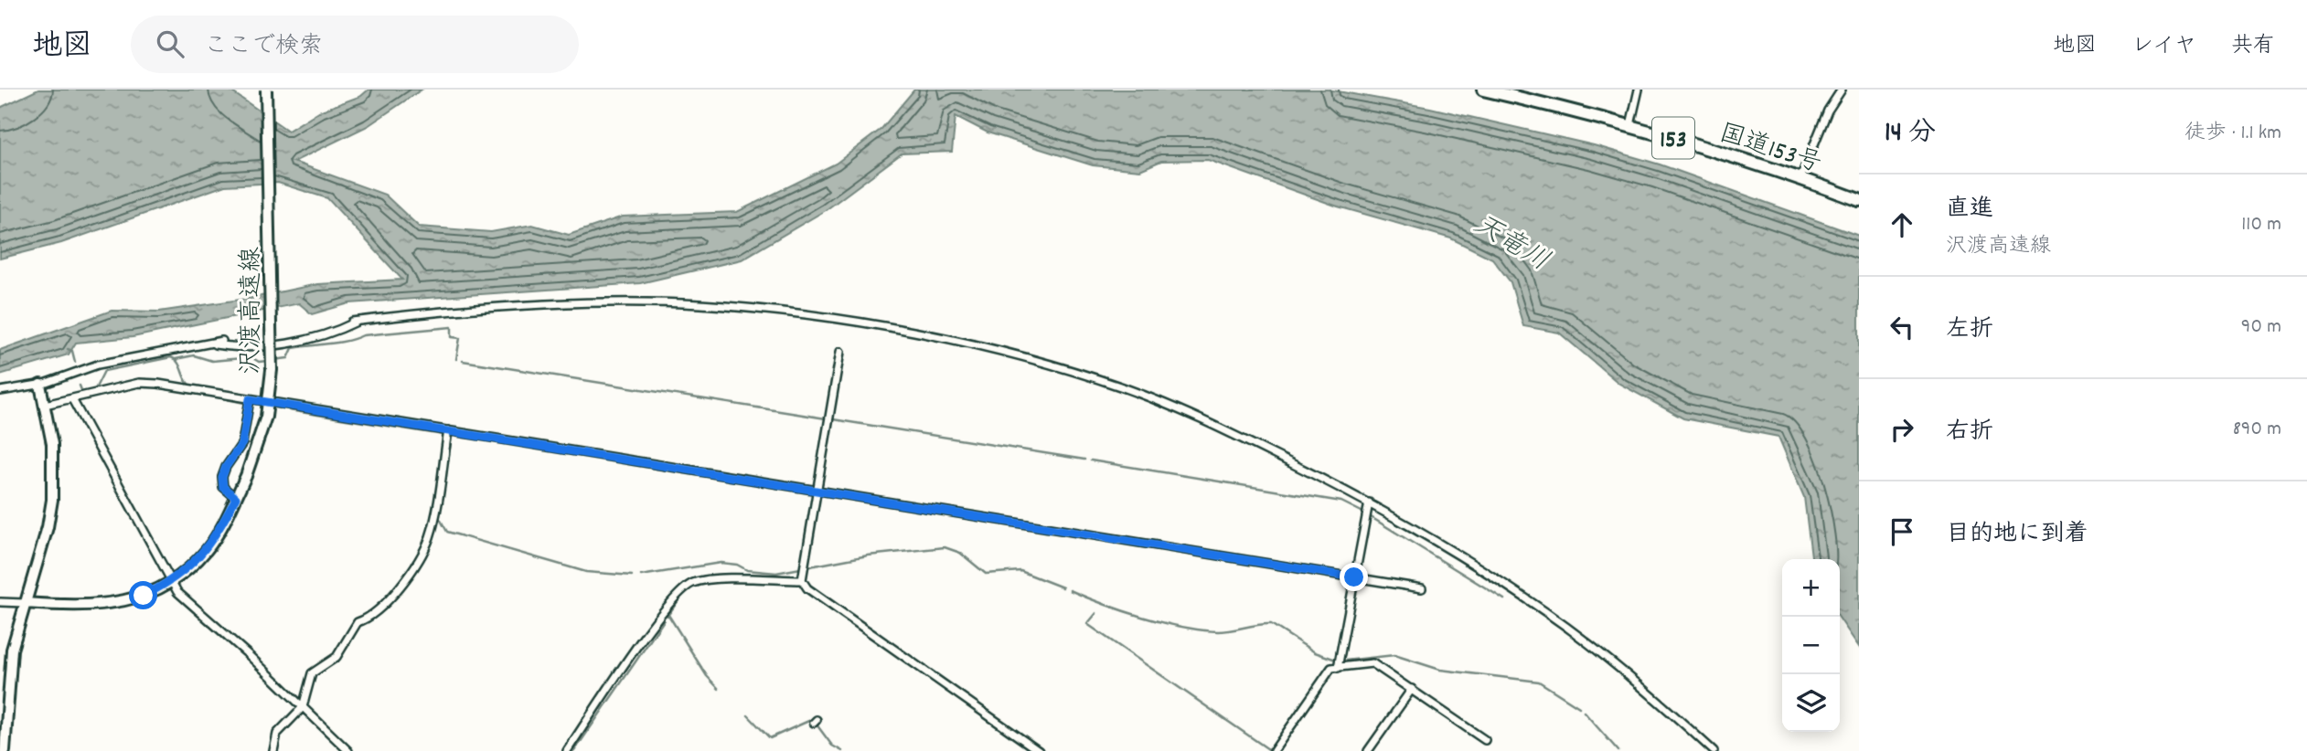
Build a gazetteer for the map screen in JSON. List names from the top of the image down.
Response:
{
  "streets": {
    "highway": ["153", "国道153号"],
    "main road": ["沢渡高遠線"]
  },
  "water": ["天竜川"],
  "page": {
    "header": "地図",
    "search": "ここで検索",
    "nav": ["地図", "レイヤ", "共有"],
    "heading": ["14 分", "徒歩 · 1.1 km"],
    "list": [
      ["直進", "沢渡高遠線", "110 m"],
      ["左折", "90 m"],
      ["右折", "890 m"],
      "目的地に到着"
    ],
    "map_buttons": ["+", "−"]
  }
}
